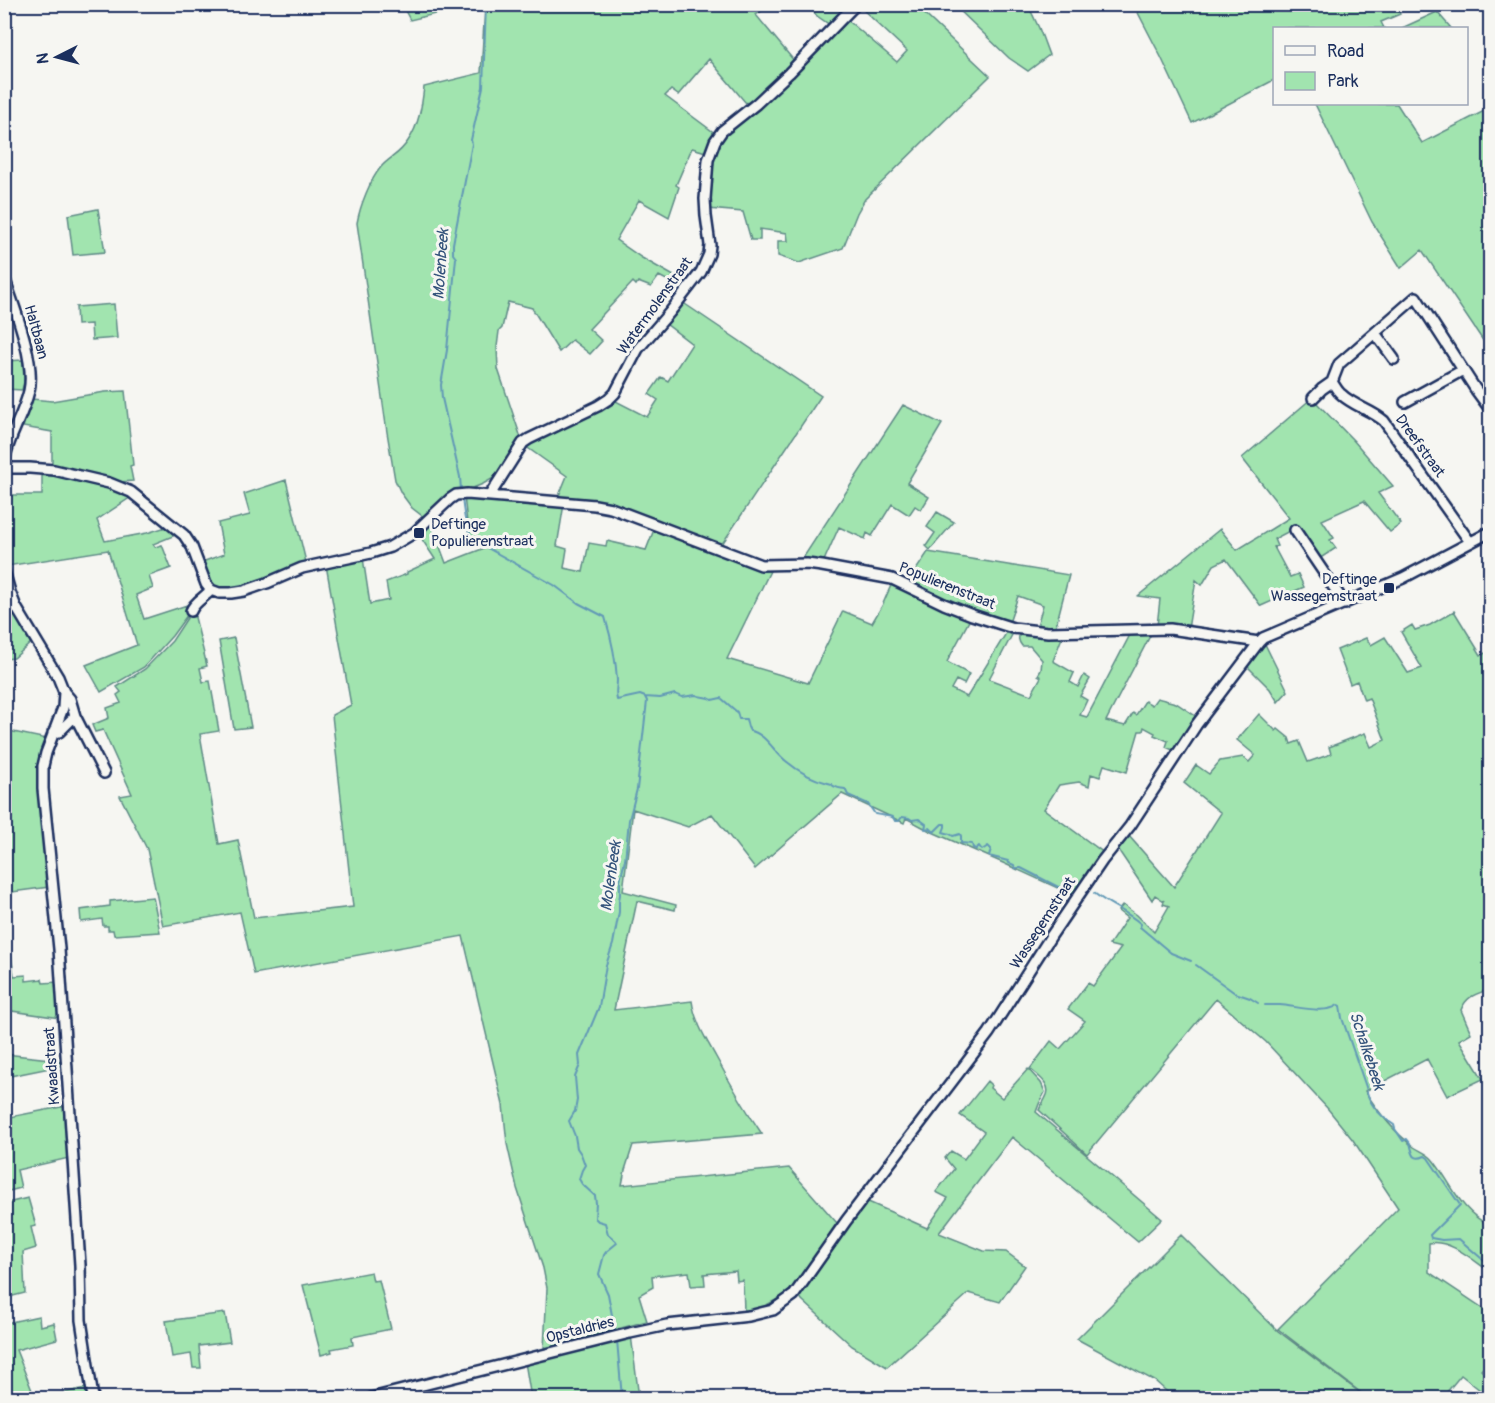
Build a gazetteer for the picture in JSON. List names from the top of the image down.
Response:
{
  "streets": {
    "street": [
      "Watermolenstraat",
      "Haltbaan",
      "Dreefstraat",
      "Populierenstraat",
      "Wassegemstraat",
      "Kwaadstraat",
      "Opstaldries"
    ]
  },
  "crossings": [
    ["Watermolenstraat", "Populierenstraat"],
    ["Dreefstraat", "Wassegemstraat"],
    ["Populierenstraat", "Wassegemstraat"],
    ["Wassegemstraat", "Opstaldries"]
  ],
  "water": ["Molenbeek", "Schalkebeek"],
  "places": {
    "transit": ["Deftinge Populierenstraat", "Deftinge Wassegemstraat"]
  },
  "legend": ["Road", "Park"],
  "north": "left"
}
